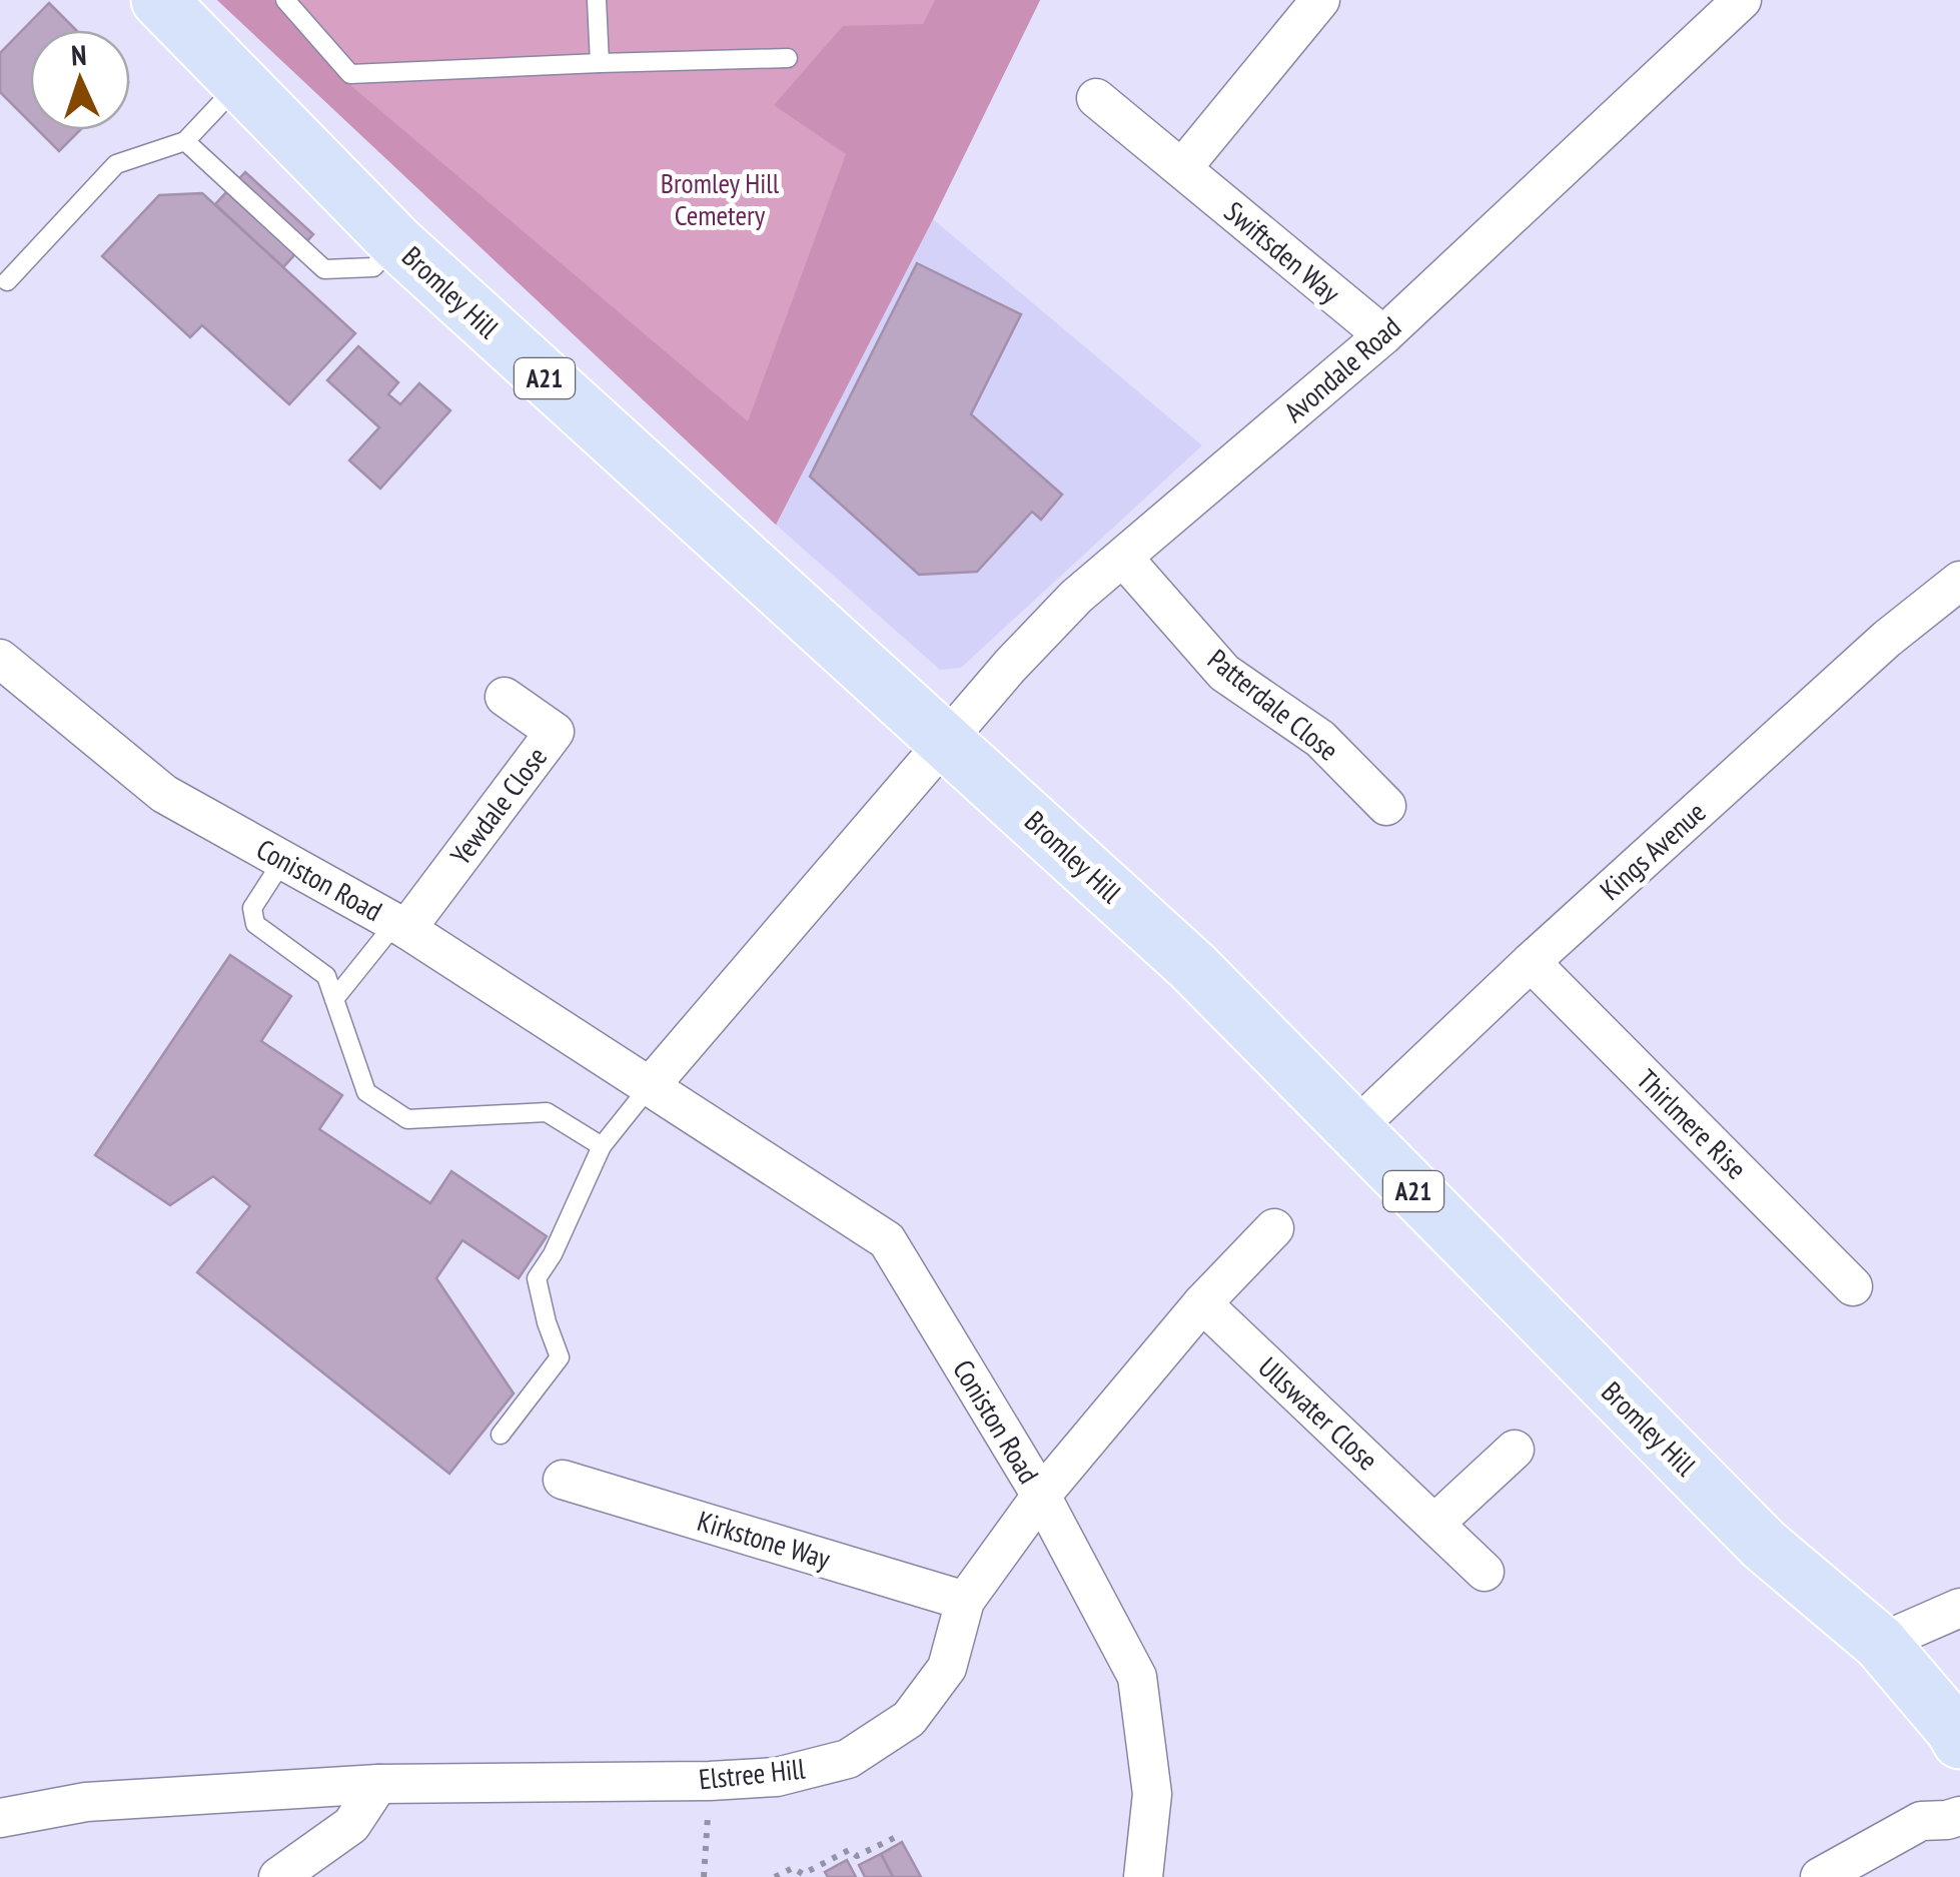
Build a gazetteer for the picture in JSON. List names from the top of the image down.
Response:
{
  "streets": {
    "main road": ["Bromley Hill", "A21"],
    "street": [
      "Swiftsden Way",
      "Avondale Road",
      "Patterdale Close",
      "Yewdale Close",
      "Kings Avenue",
      "Coniston Road",
      "Thirlmere Rise",
      "Ullswater Close",
      "Kirkstone Way",
      "Elstree Hill"
    ]
  },
  "crossings": [
    ["Swiftsden Way", "Avondale Road"],
    ["Bromley Hill", "Avondale Road"],
    ["Bromley Hill", "Kings Avenue"],
    ["Avondale Road", "Patterdale Close"],
    ["Yewdale Close", "Coniston Road"],
    ["Kings Avenue", "Thirlmere Rise"],
    ["Coniston Road", "Elstree Hill"],
    ["Kirkstone Way", "Elstree Hill"]
  ],
  "parks": ["Bromley Hill Cemetery"],
  "north": "top"
}
